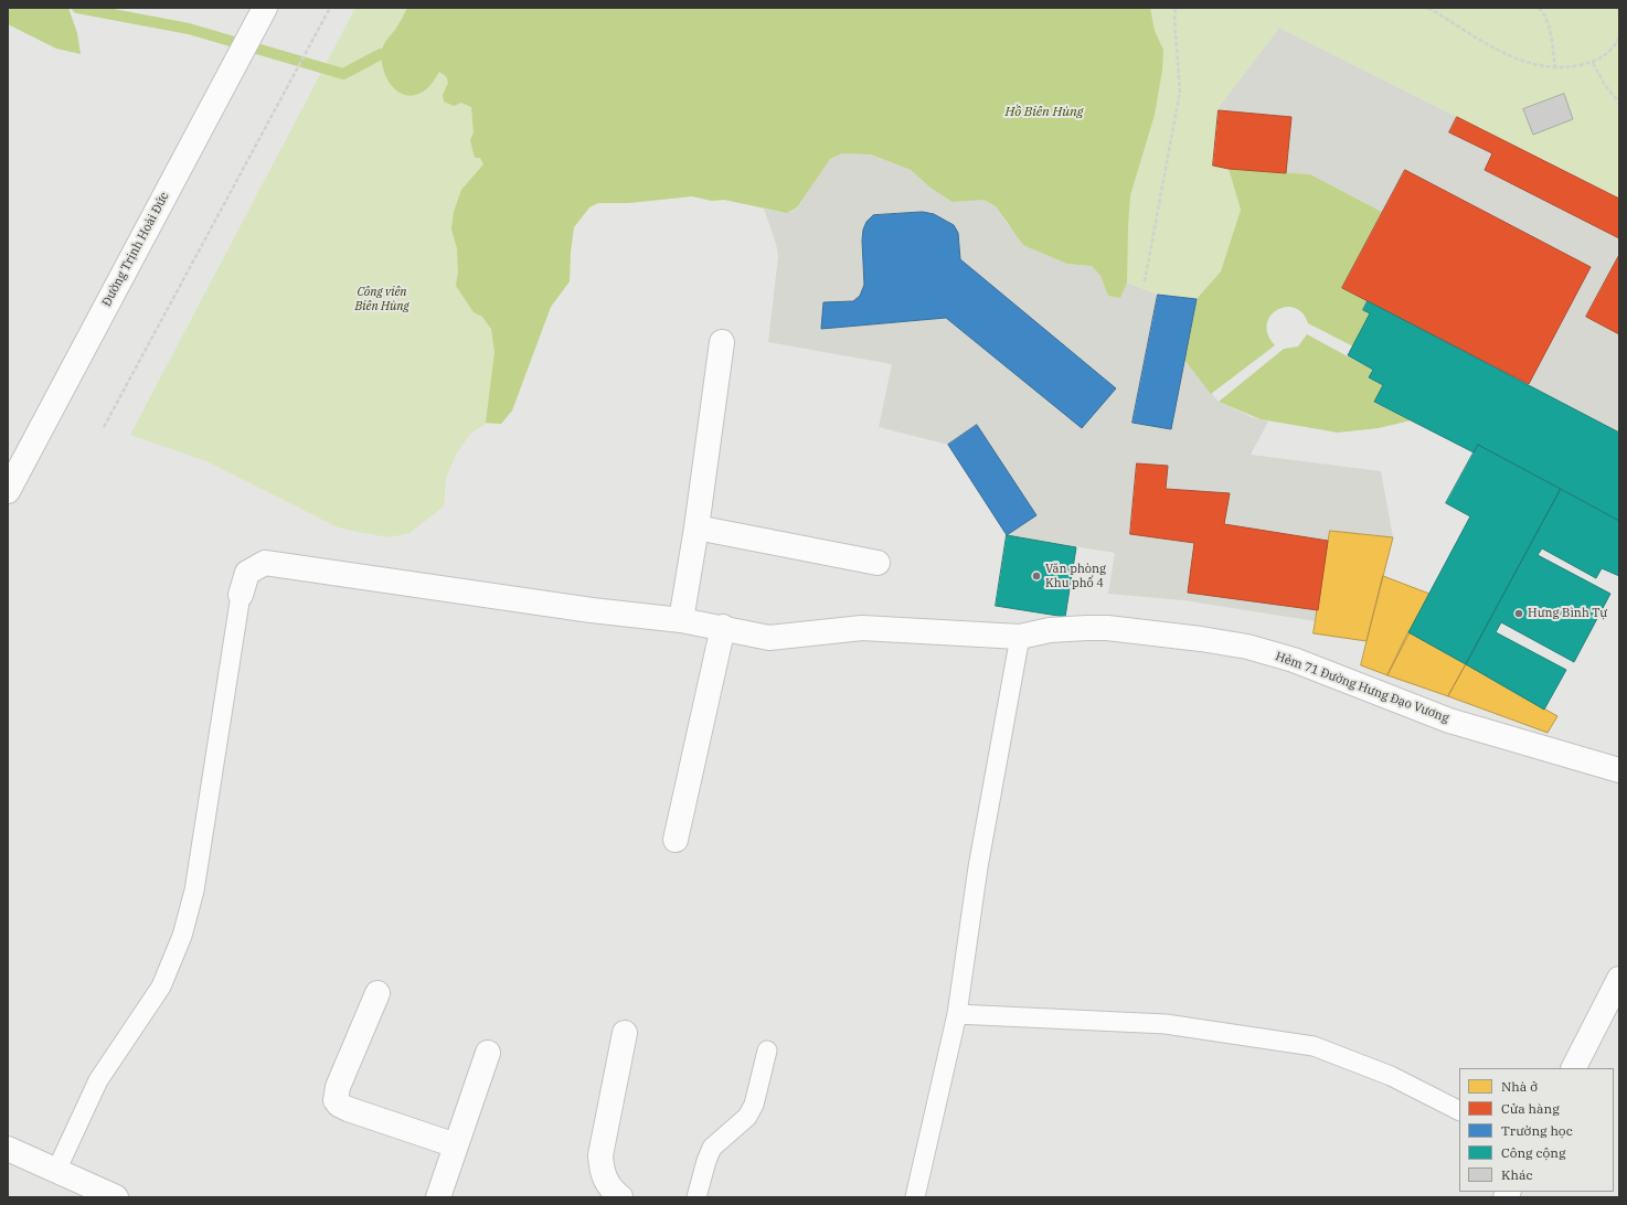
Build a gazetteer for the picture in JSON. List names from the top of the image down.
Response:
{
  "streets": {
    "street": ["Đường Trịnh Hoài Đức", "Hẻm 71 Đường Hưng Đạo Vương"]
  },
  "water": ["Hồ Biên Hùng"],
  "parks": ["Công viên Biên Hùng"],
  "places": ["Văn phòng Khu phố 4", "Hưng Bình Tự"],
  "legend": [
    "Nhà ở",
    "Cửa hàng",
    "Trường học",
    "Công cộng",
    "Khác"
  ]
}
